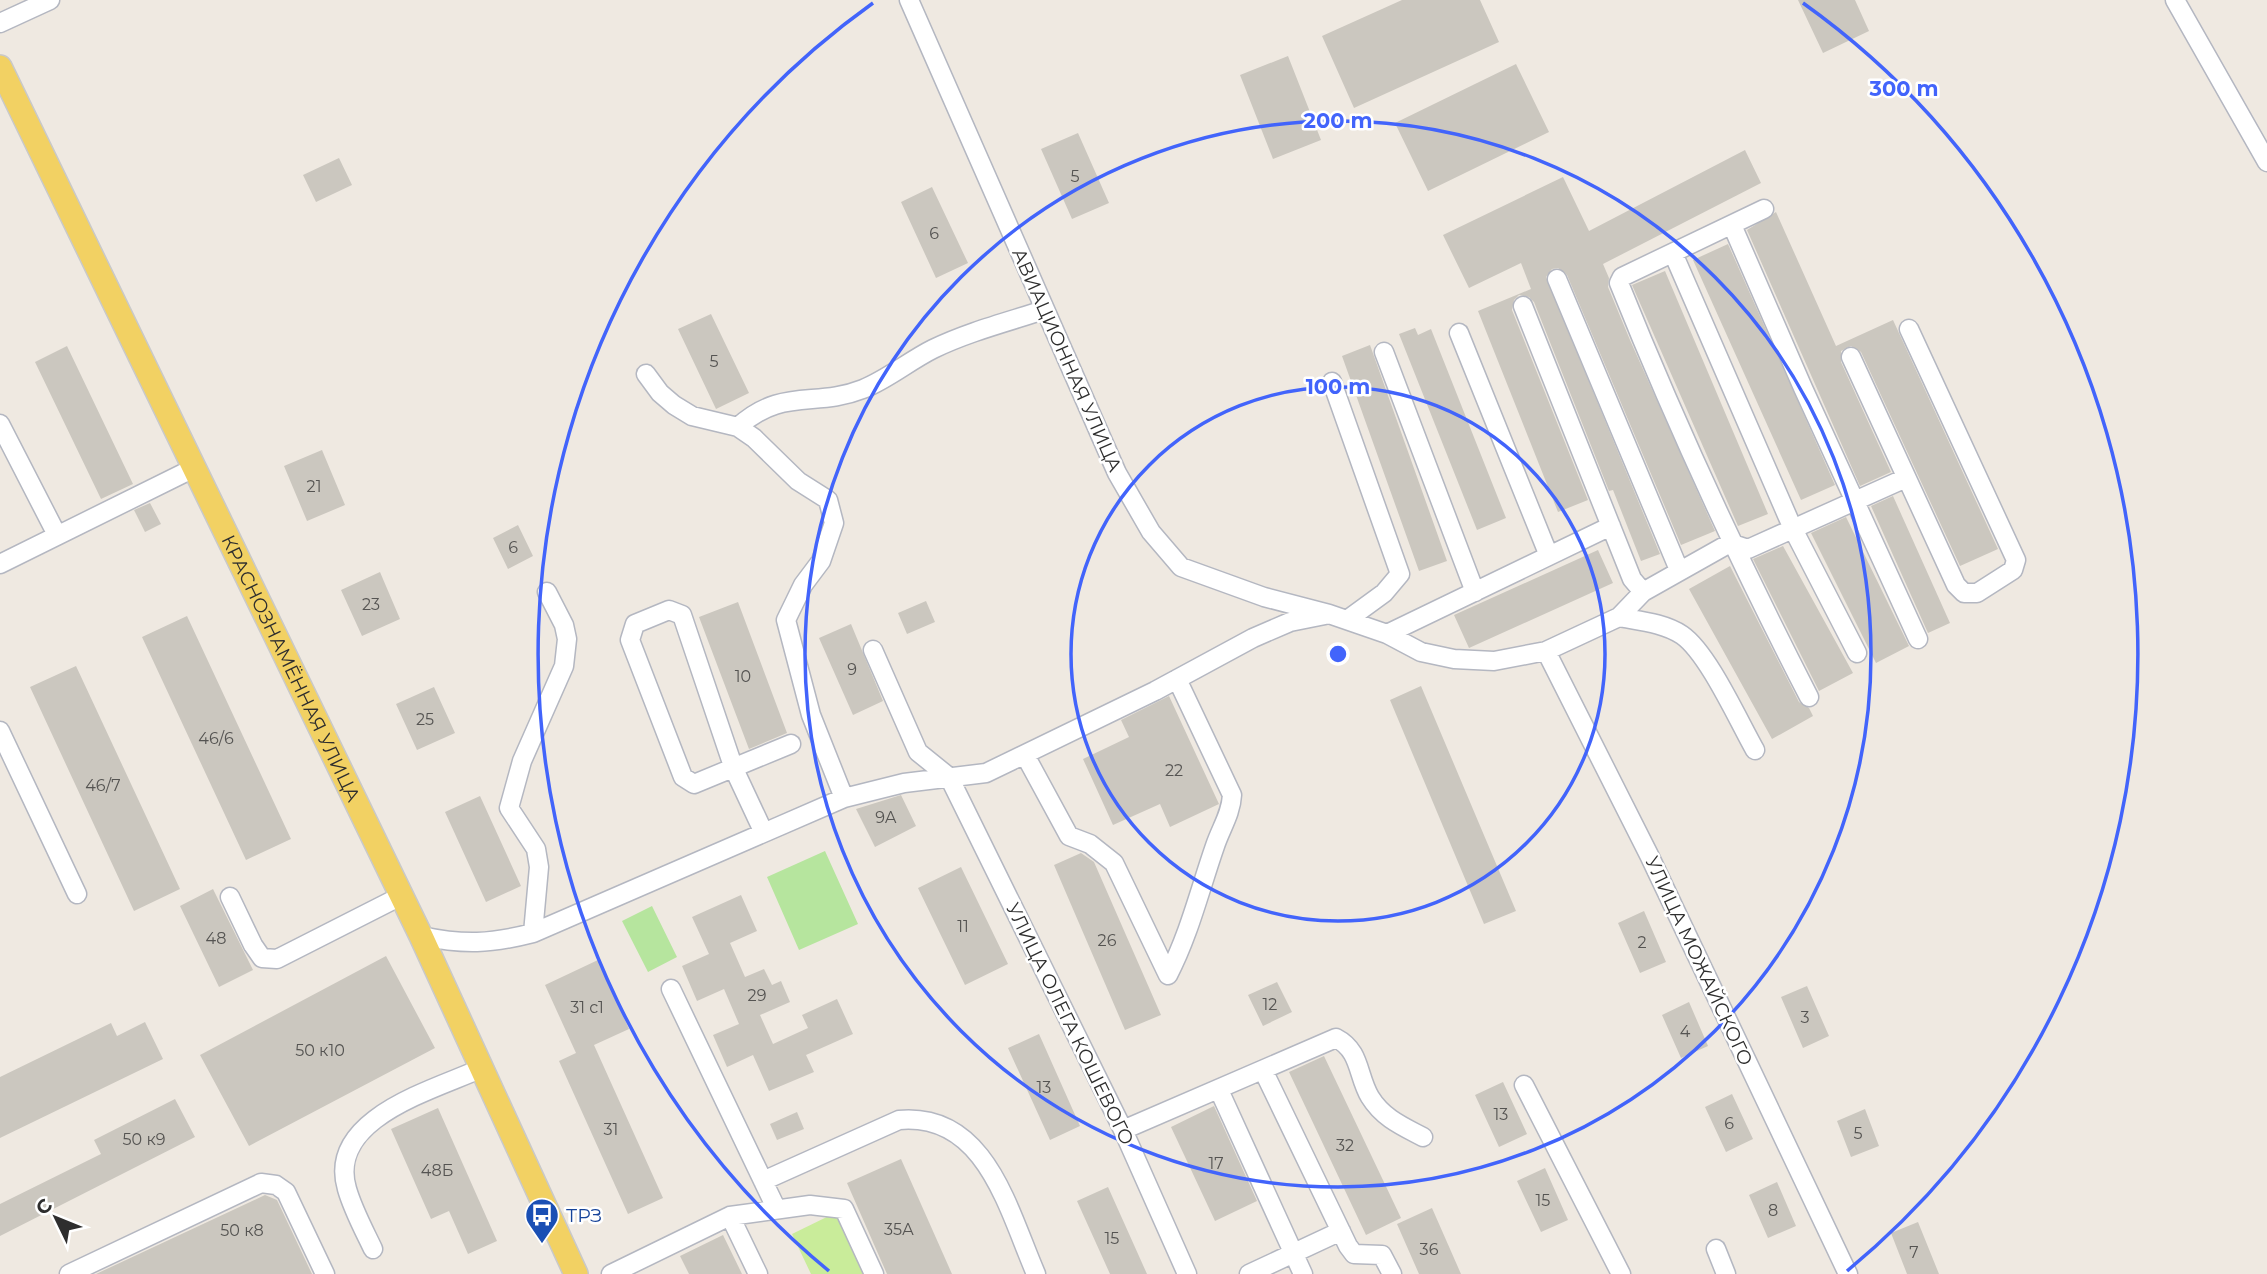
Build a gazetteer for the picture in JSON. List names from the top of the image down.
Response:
{
  "streets": {
    "main road": ["КРАСНОЗНАМЁННАЯ УЛИЦА"],
    "street": ["АВИАЦИОННАЯ УЛИЦА", "УЛИЦА МОЖАЙСКОГО", "УЛИЦА ОЛЕГА КОШЕВОГО"]
  },
  "crossings": [
    ["АВИАЦИОННАЯ УЛИЦА", "УЛИЦА МОЖАЙСКОГО"]
  ],
  "places": {
    "bus stop": ["ТРЗ"]
  },
  "house_numbers": [
    "5",
    "6",
    "5",
    "21",
    "6",
    "23",
    "9",
    "10",
    "25",
    "46/6",
    "22",
    "46/7",
    "9А",
    "11",
    "48",
    "26",
    "2",
    "29",
    "12",
    "31 с1",
    "3",
    "4",
    "50 к10",
    "13",
    "13",
    "6",
    "31",
    "5",
    "50 к9",
    "32",
    "17",
    "48Б",
    "15",
    "8",
    "35А",
    "50 к8",
    "15",
    "36",
    "7"
  ],
  "north": "top left",
  "rings": ["300 m", "200 m", "100 m"]
}
